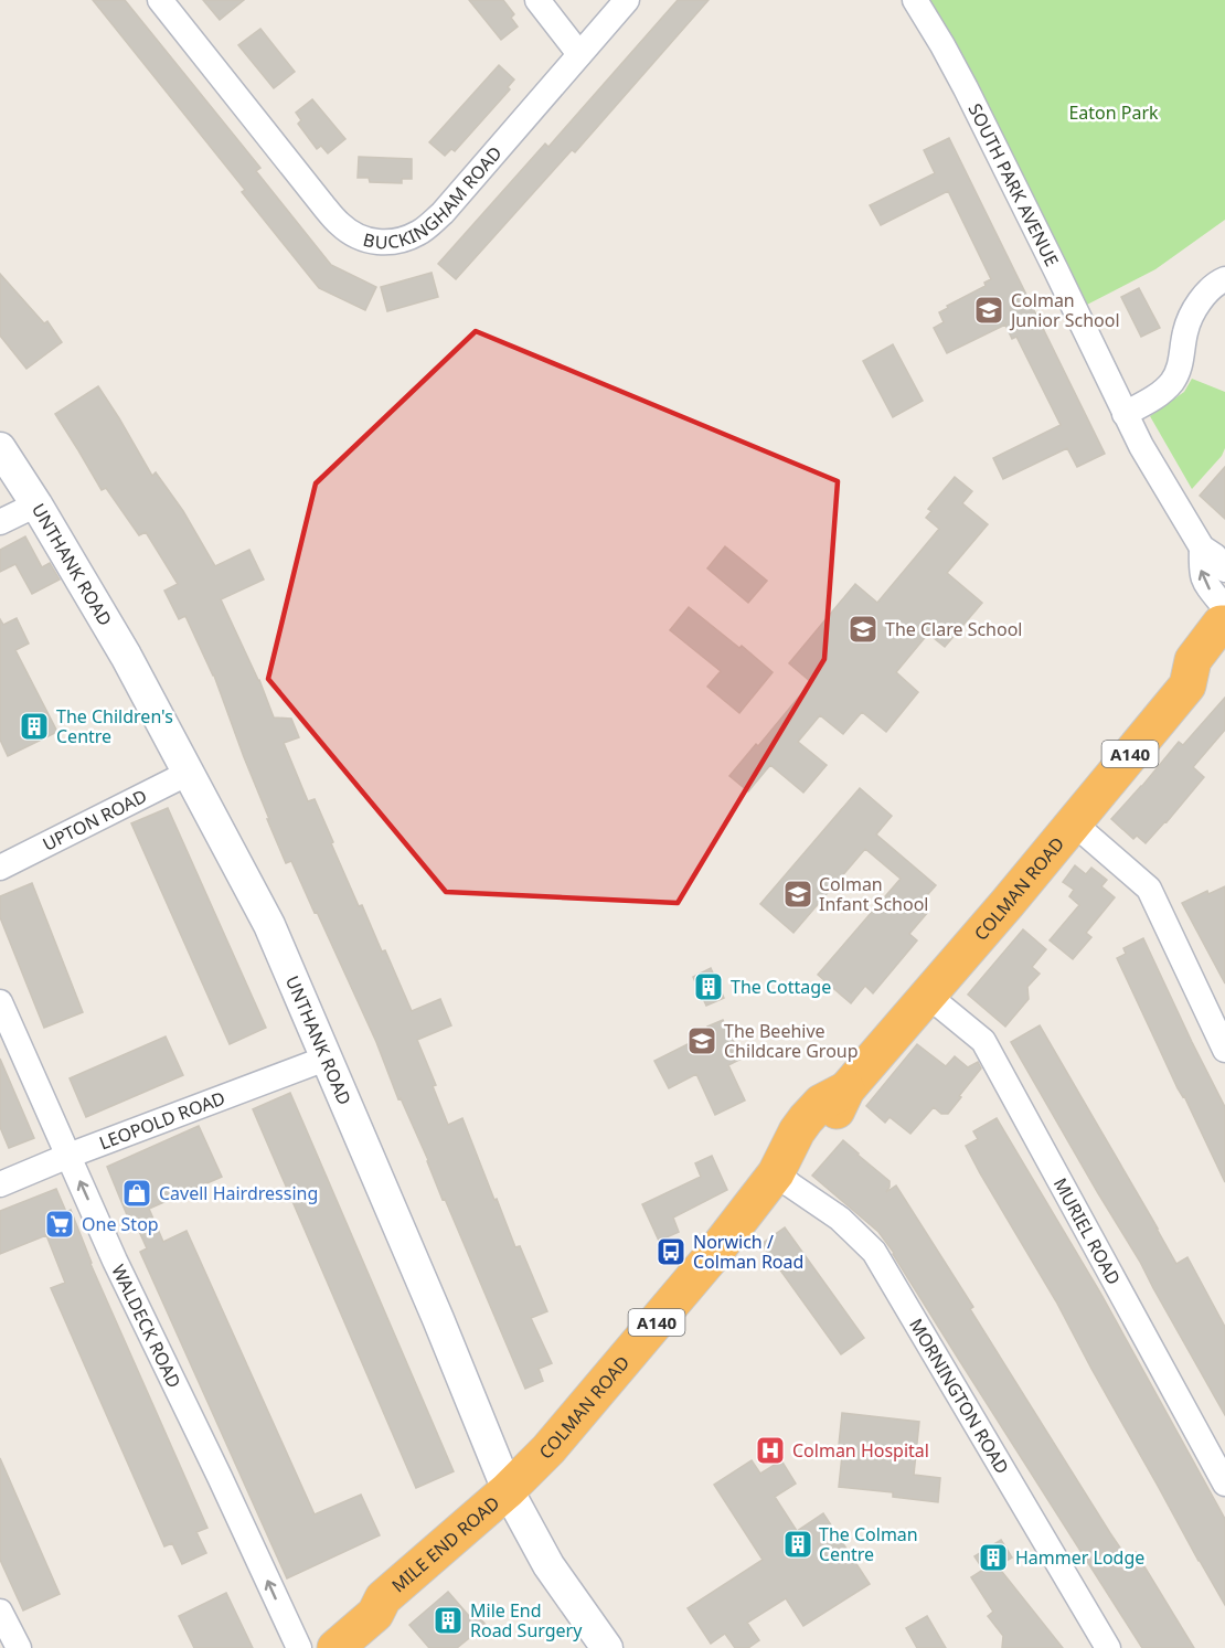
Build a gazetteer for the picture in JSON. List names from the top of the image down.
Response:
{
  "streets": {
    "highway": ["A140", "COLMAN ROAD", "MILE END ROAD"],
    "street": [
      "SOUTH PARK AVENUE",
      "BUCKINGHAM ROAD",
      "UNTHANK ROAD",
      "UPTON ROAD",
      "LEOPOLD ROAD",
      "MURIEL ROAD",
      "WALDECK ROAD",
      "MORNINGTON ROAD"
    ]
  },
  "crossings": [
    ["UNTHANK ROAD", "UPTON ROAD"],
    ["UNTHANK ROAD", "COLMAN ROAD"],
    ["UNTHANK ROAD", "LEOPOLD ROAD"],
    ["UNTHANK ROAD", "MILE END ROAD"],
    ["COLMAN ROAD", "MURIEL ROAD"],
    ["COLMAN ROAD", "MORNINGTON ROAD"],
    ["COLMAN ROAD", "MILE END ROAD"],
    ["LEOPOLD ROAD", "WALDECK ROAD"]
  ],
  "one_way": ["WALDECK ROAD"],
  "parks": ["Eaton Park"],
  "places": {
    "school or university": [
      "Colman Junior School",
      "The Clare School",
      "Colman Infant School",
      "The Beehive Childcare Group"
    ],
    "building": [
      "The Children's Centre",
      "The Cottage",
      "The Colman Centre",
      "Hammer Lodge",
      "Mile End Road Surgery"
    ],
    "shop": ["Cavell Hairdressing"],
    "supermarket": ["One Stop"],
    "bus stop": ["Norwich / Colman Road"],
    "hospital": ["Colman Hospital"]
  }
}
